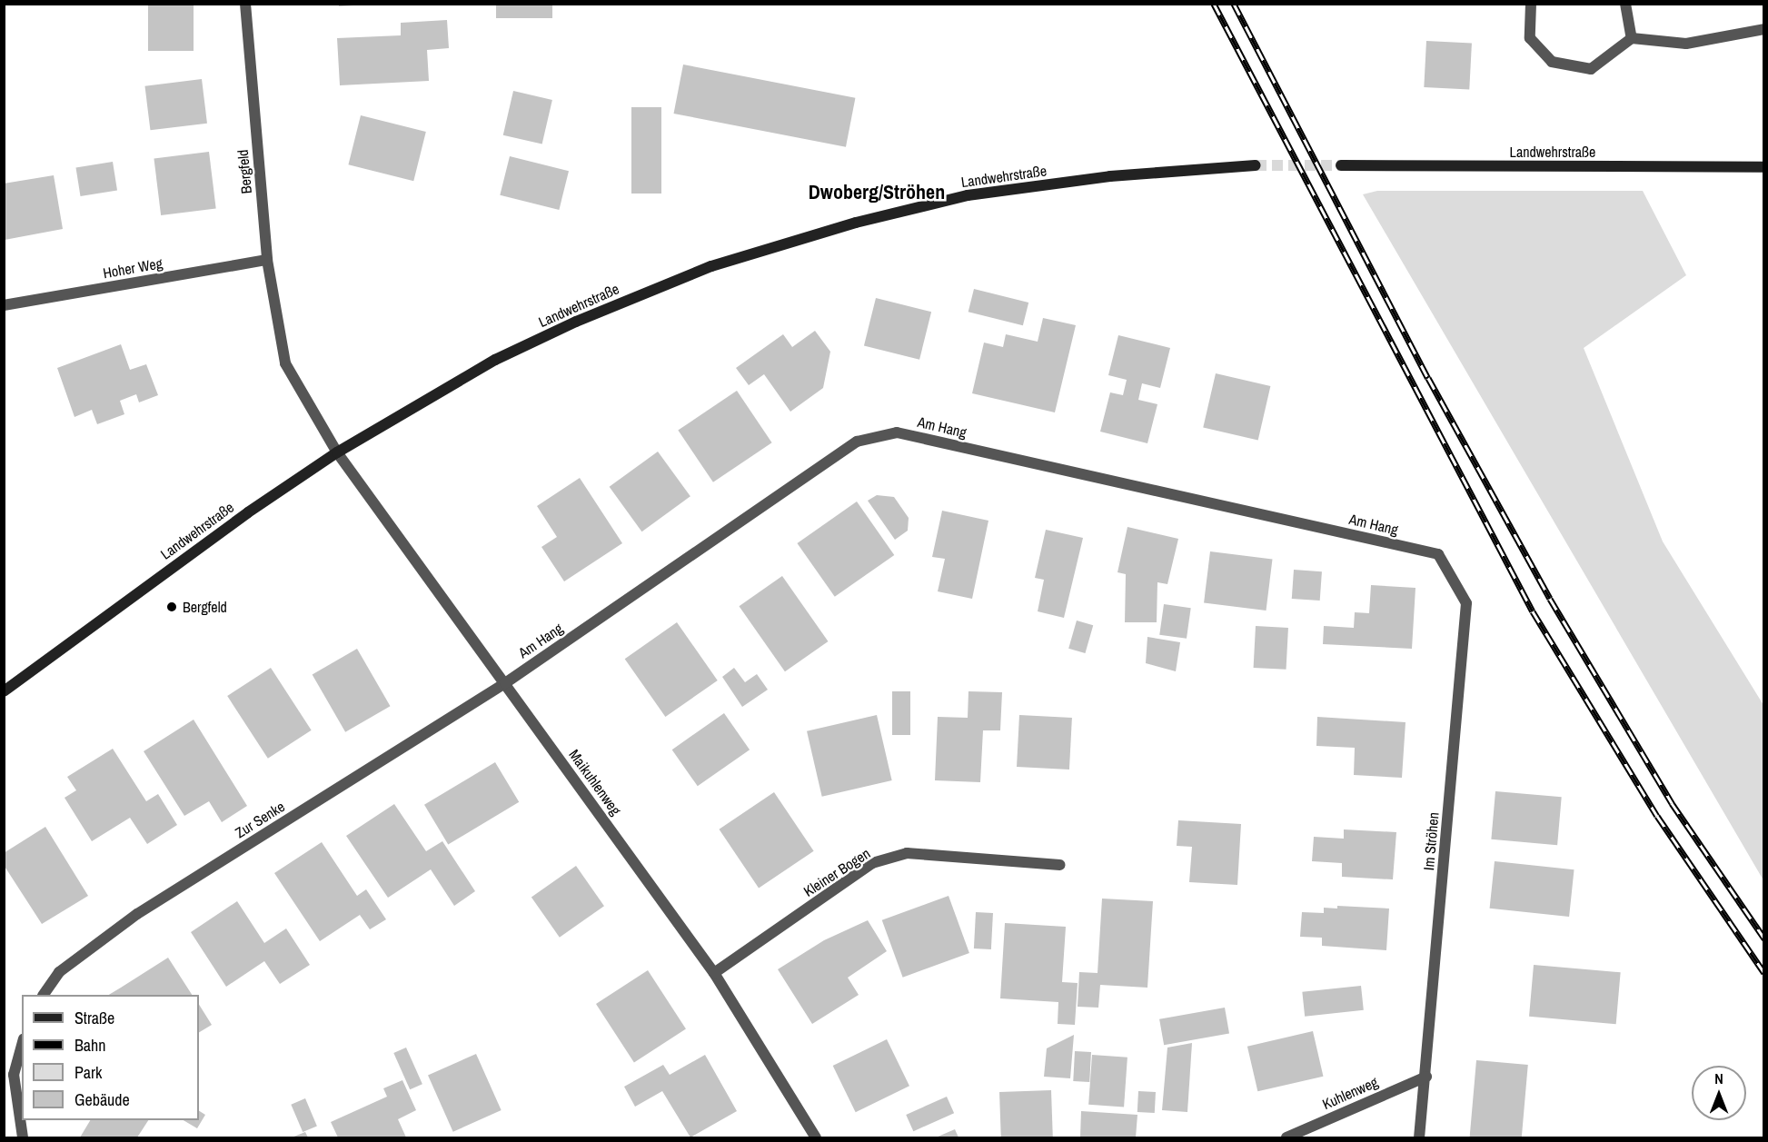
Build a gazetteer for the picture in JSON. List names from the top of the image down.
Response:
{
  "streets": {
    "street": [
      "Landwehrstraße",
      "Bergfeld",
      "Hoher Weg",
      "Am Hang",
      "Maikuhlenweg",
      "Zur Senke",
      "Im Ströhen",
      "Kleiner Bogen",
      "Kuhlenweg"
    ]
  },
  "crossings": [
    ["Landwehrstraße", "Bergfeld"],
    ["Landwehrstraße", "Maikuhlenweg"],
    ["Bergfeld", "Hoher Weg"],
    ["Bergfeld", "Maikuhlenweg"],
    ["Am Hang", "Maikuhlenweg"],
    ["Am Hang", "Zur Senke"],
    ["Am Hang", "Im Ströhen"],
    ["Maikuhlenweg", "Zur Senke"],
    ["Maikuhlenweg", "Kleiner Bogen"],
    ["Im Ströhen", "Kuhlenweg"]
  ],
  "districts": ["Dwoberg/Ströhen"],
  "places": ["Bergfeld"],
  "legend": [
    "Straße",
    "Bahn",
    "Park",
    "Gebäude"
  ],
  "north": "top"
}
